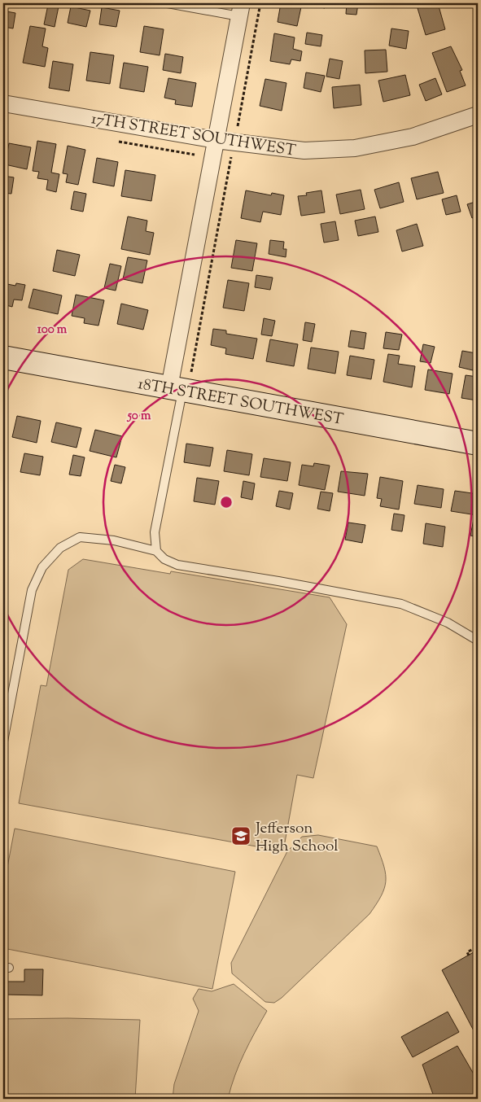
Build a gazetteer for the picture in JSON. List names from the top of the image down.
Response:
{
  "streets": {
    "street": ["17TH STREET SOUTHWEST", "18TH STREET SOUTHWEST"]
  },
  "places": {
    "school or university": ["Jefferson High School"]
  },
  "rings": ["100 m", "50 m"]
}
